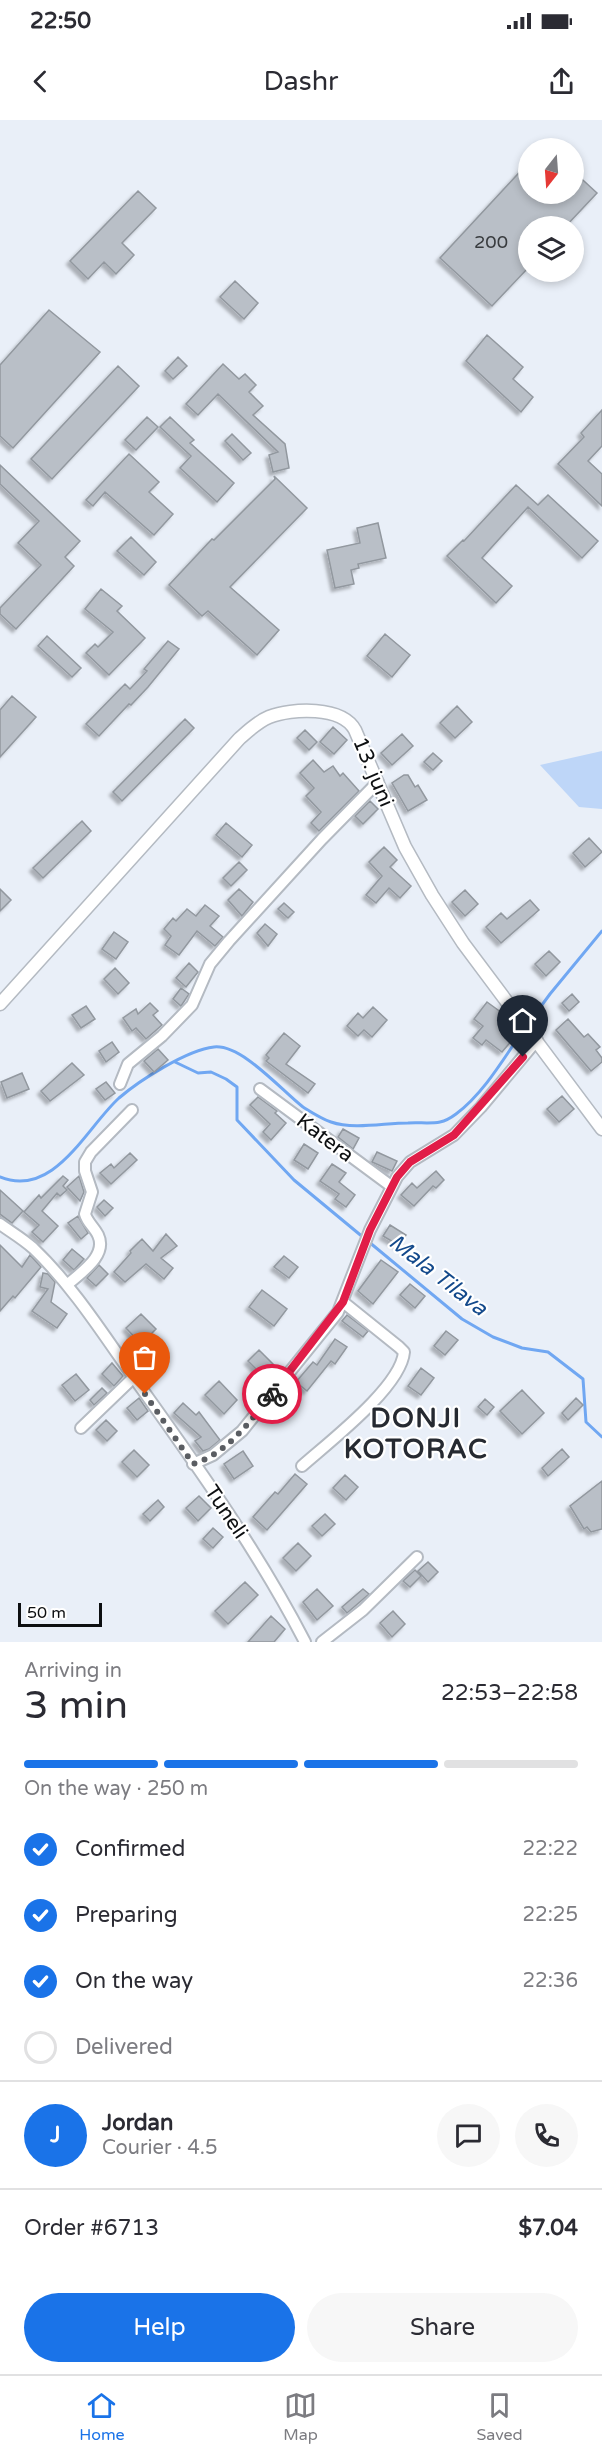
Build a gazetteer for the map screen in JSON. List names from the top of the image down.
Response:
{
  "streets": {
    "street": ["13. juni", "Katera", "Tuneli"]
  },
  "districts": ["DONJI KOTORAC"],
  "water": ["Mala Tilava"],
  "house_numbers": ["200"],
  "scale_bar": "50 m",
  "north": "bottom",
  "page": {
    "status": "22:50",
    "header": "Dashr",
    "scale": "50 m",
    "heading": ["3 min", "Arriving in", "22:53–22:58"],
    "panel": [
      "Jordan",
      "Courier · 4.5",
      "Order #6713",
      "$7.04"
    ],
    "bar": "On the way · 250 m",
    "list": [
      ["Confirmed", "22:22"],
      ["Preparing", "22:25"],
      ["On the way", "22:36"],
      "Delivered"
    ],
    "round": "J",
    "buttons": ["Help", "Share"],
    "tabs": ["Home", "Map", "Saved"]
  }
}
